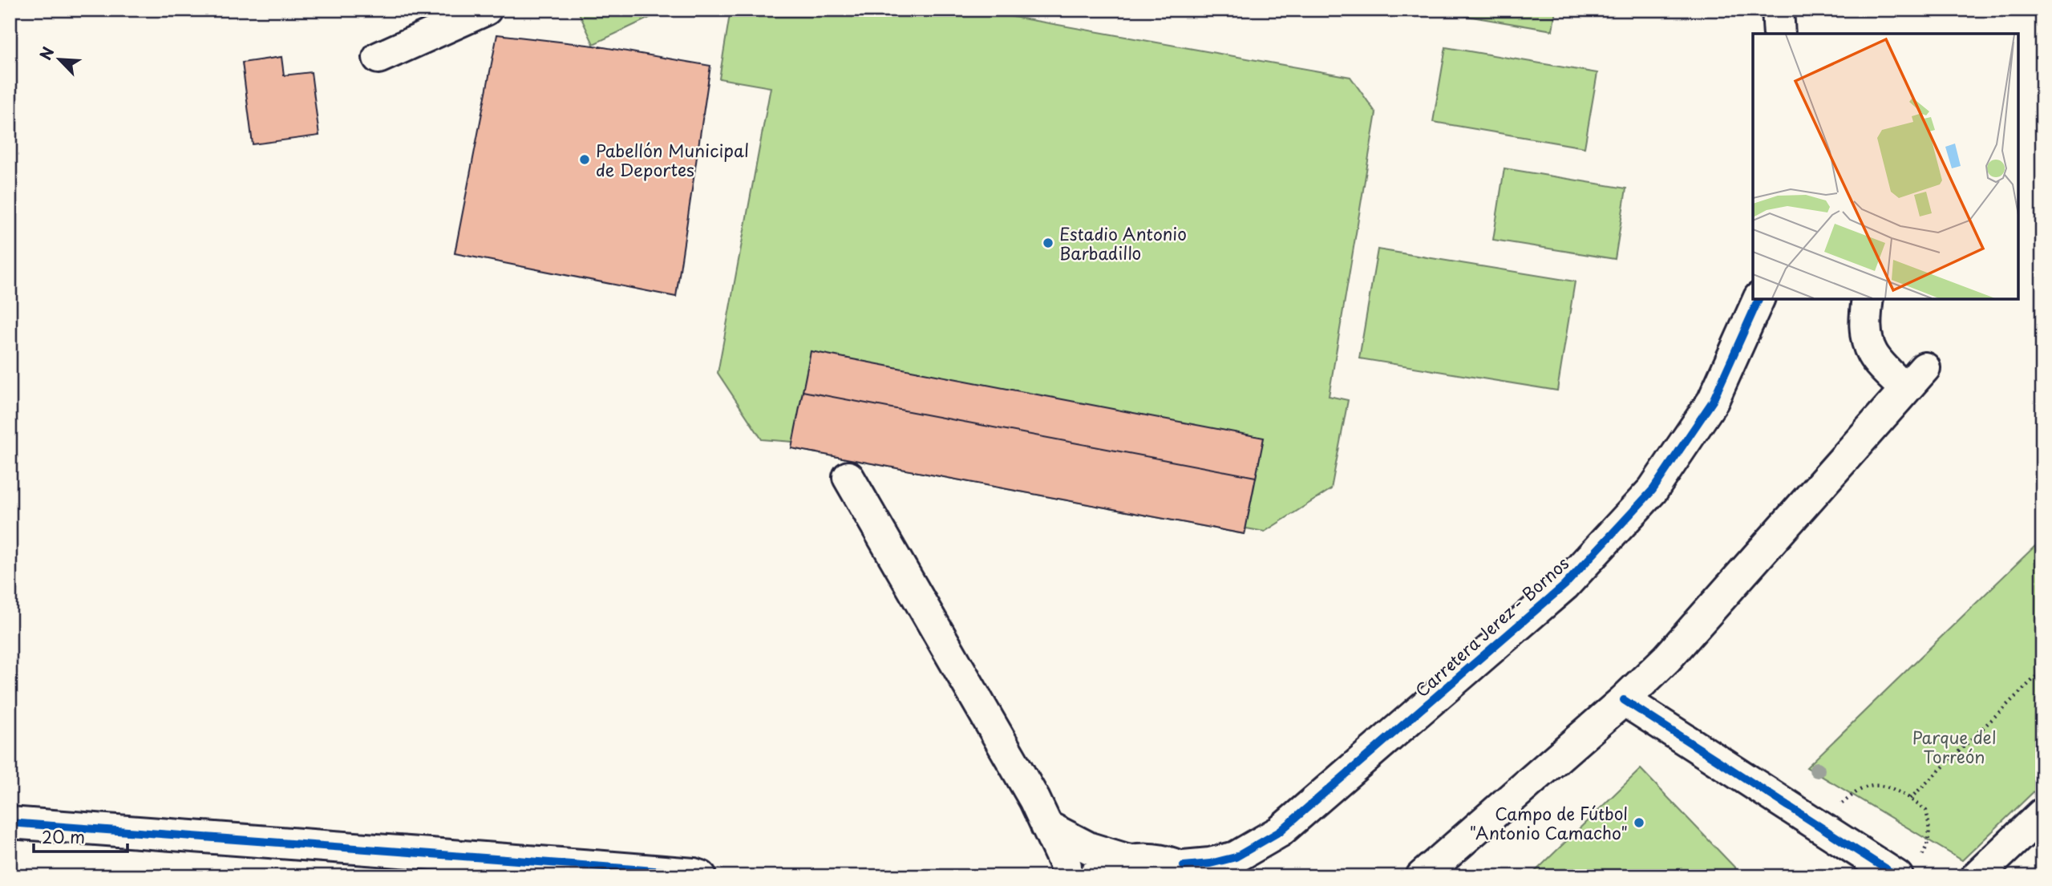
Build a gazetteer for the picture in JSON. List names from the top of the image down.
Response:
{
  "streets": {
    "street": ["Carretera Jerez - Bornos"]
  },
  "parks": ["Parque del Torreón"],
  "places": ["Pabellón Municipal de Deportes", "Estadio Antonio Barbadillo", "Campo de Fútbol \"Antonio Camacho\""],
  "scale_bar": "20 m",
  "north": "top left"
}
